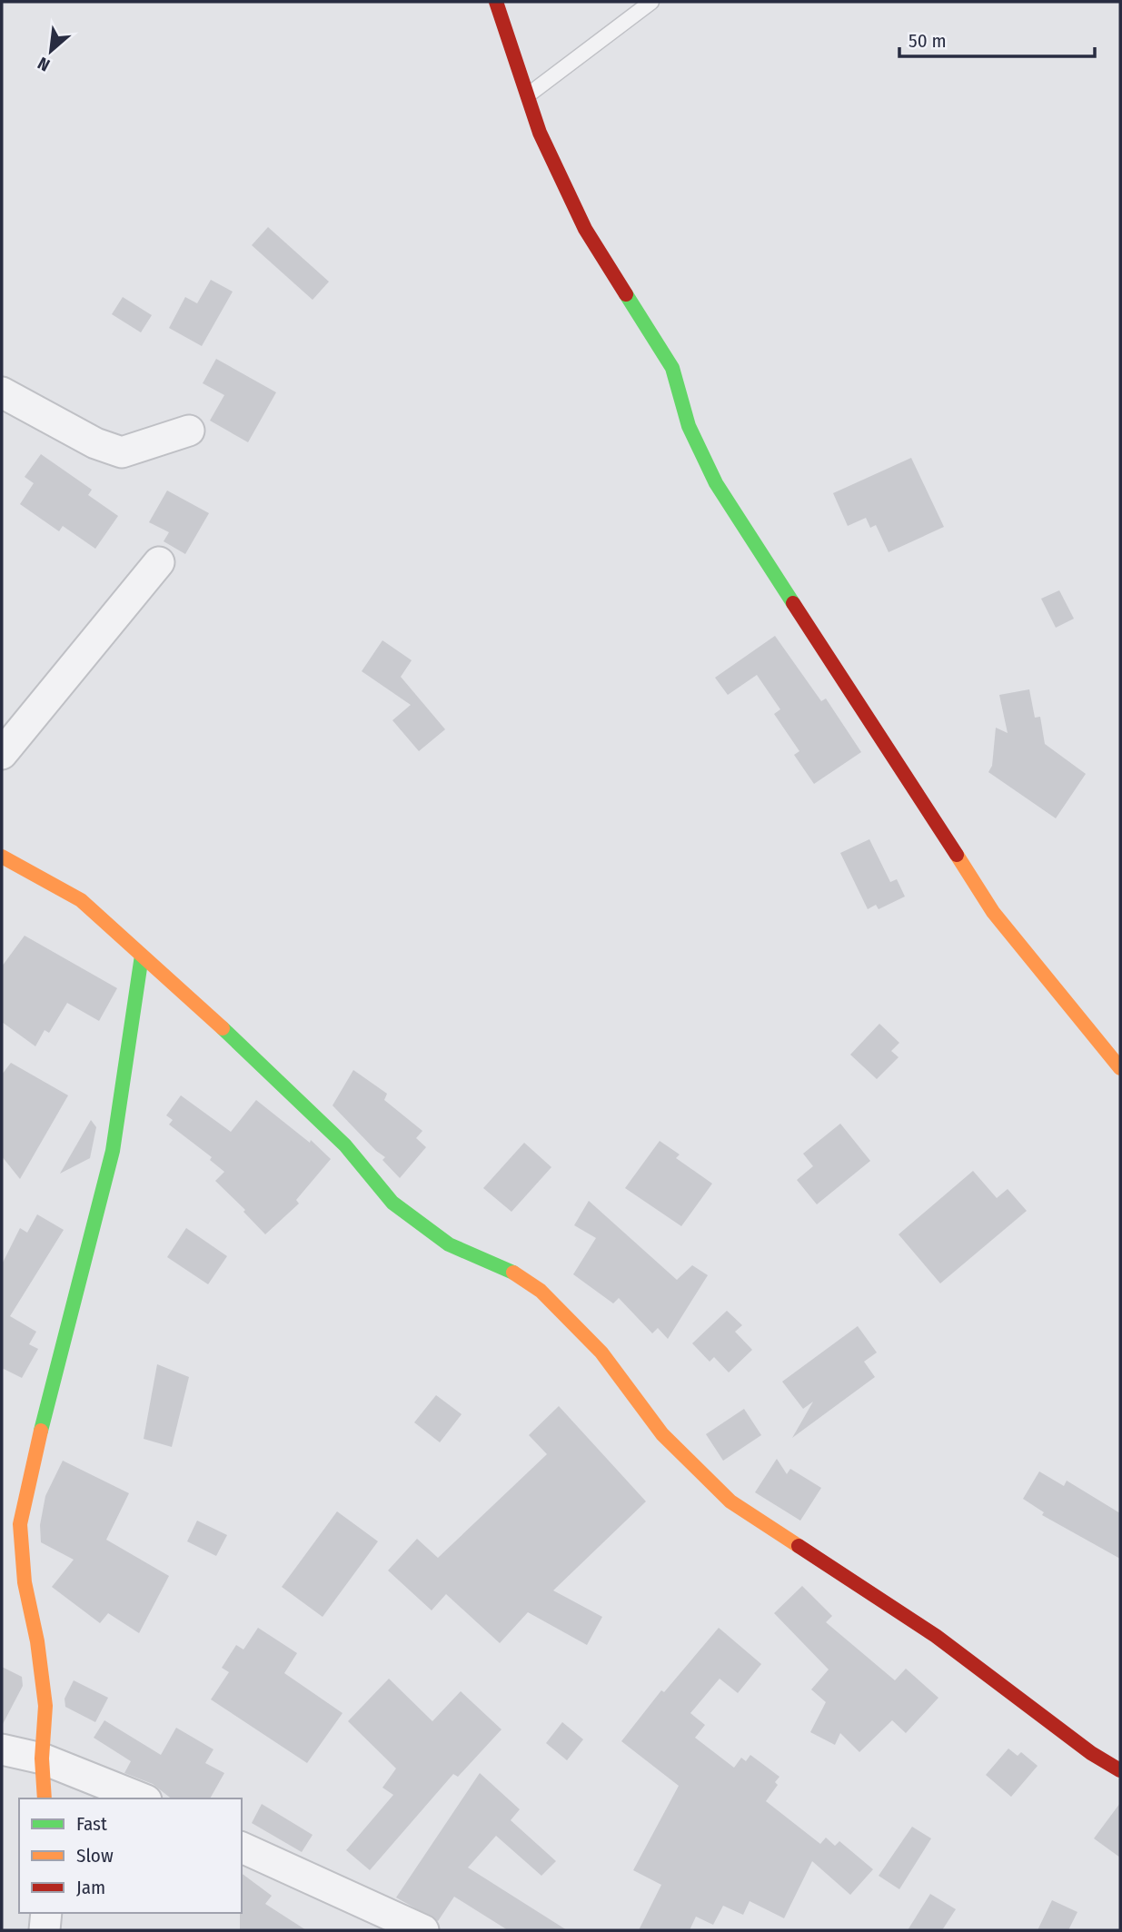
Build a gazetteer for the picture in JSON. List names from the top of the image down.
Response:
{
  "legend": ["Fast", "Slow", "Jam"],
  "scale_bar": "50 m",
  "north": "bottom left"
}
